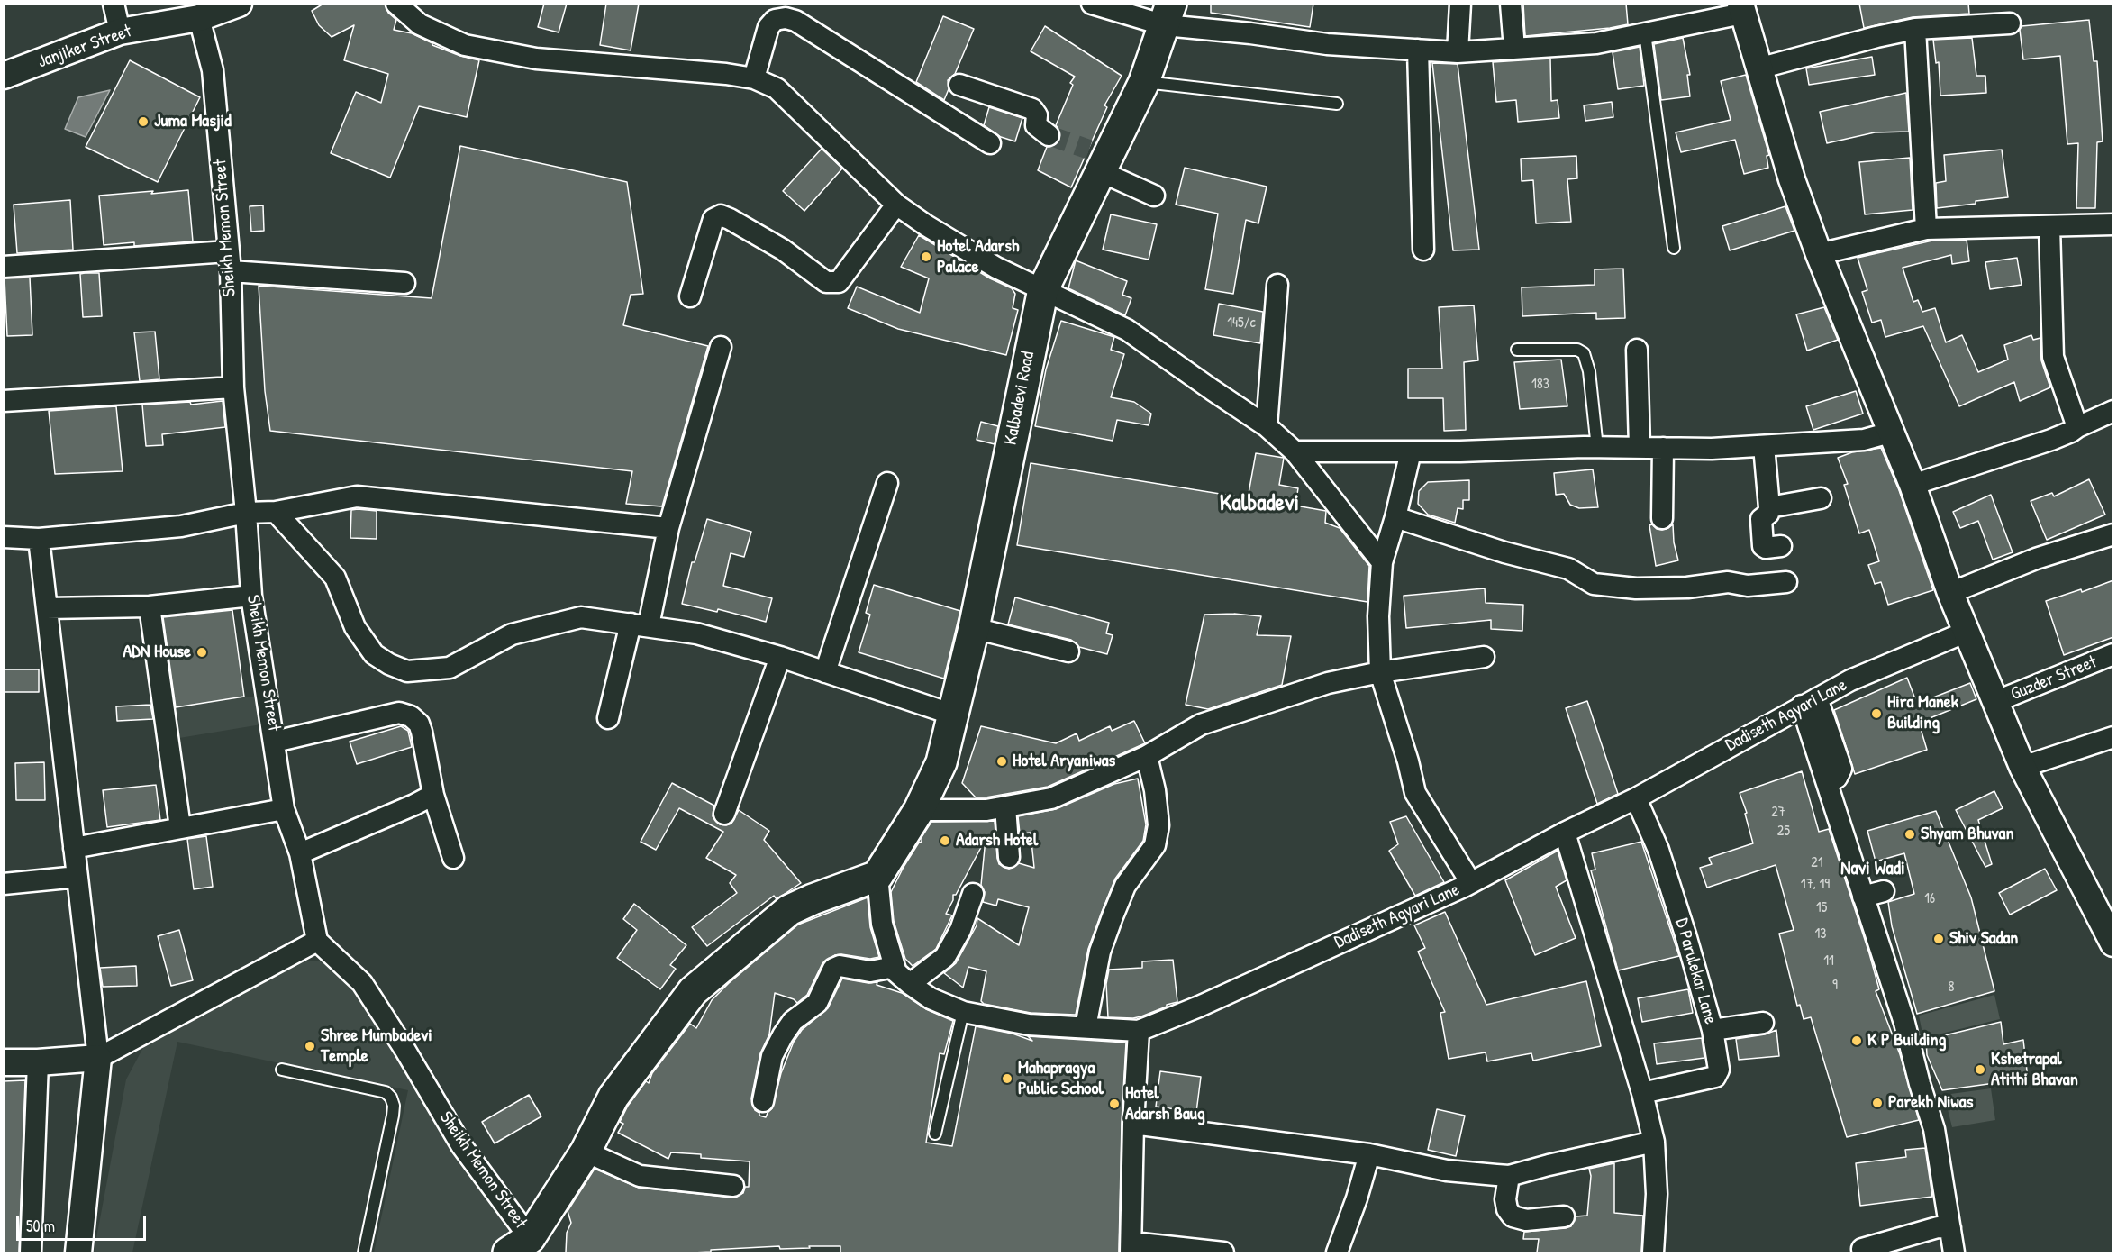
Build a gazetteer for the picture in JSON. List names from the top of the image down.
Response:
{
  "streets": {
    "main road": ["Kalbadevi Road"],
    "street": [
      "Janjiker Street",
      "Sheikh Memon Street",
      "Guzder Street",
      "Dadiseth Agyari Lane",
      "D Parulekar Lane"
    ]
  },
  "crossings": [
    ["Janjiker Street", "Sheikh Memon Street"],
    ["Kalbadevi Road", "Dadiseth Agyari Lane"],
    ["Dadiseth Agyari Lane", "D Parulekar Lane"]
  ],
  "districts": ["Kalbadevi", "Navi Wadi"],
  "places": [
    "Juma Masjid",
    "Hotel Adarsh Palace",
    "ADN House",
    "Hira Manek Building",
    "Hotel Aryaniwas",
    "Shyam Bhuvan",
    "Adarsh Hotel",
    "Shiv Sadan",
    "K P Building",
    "Shree Mumbadevi Temple",
    "Kshetrapal Atithi Bhavan",
    "Mahapragya Public School",
    "Parekh Niwas",
    "Hotel Adarsh Baug"
  ],
  "house_numbers": [
    "145/c",
    "183",
    "27",
    "25",
    "21",
    "17, 19",
    "16",
    "15",
    "13",
    "11",
    "9",
    "8"
  ],
  "scale_bar": "50 m"
}
